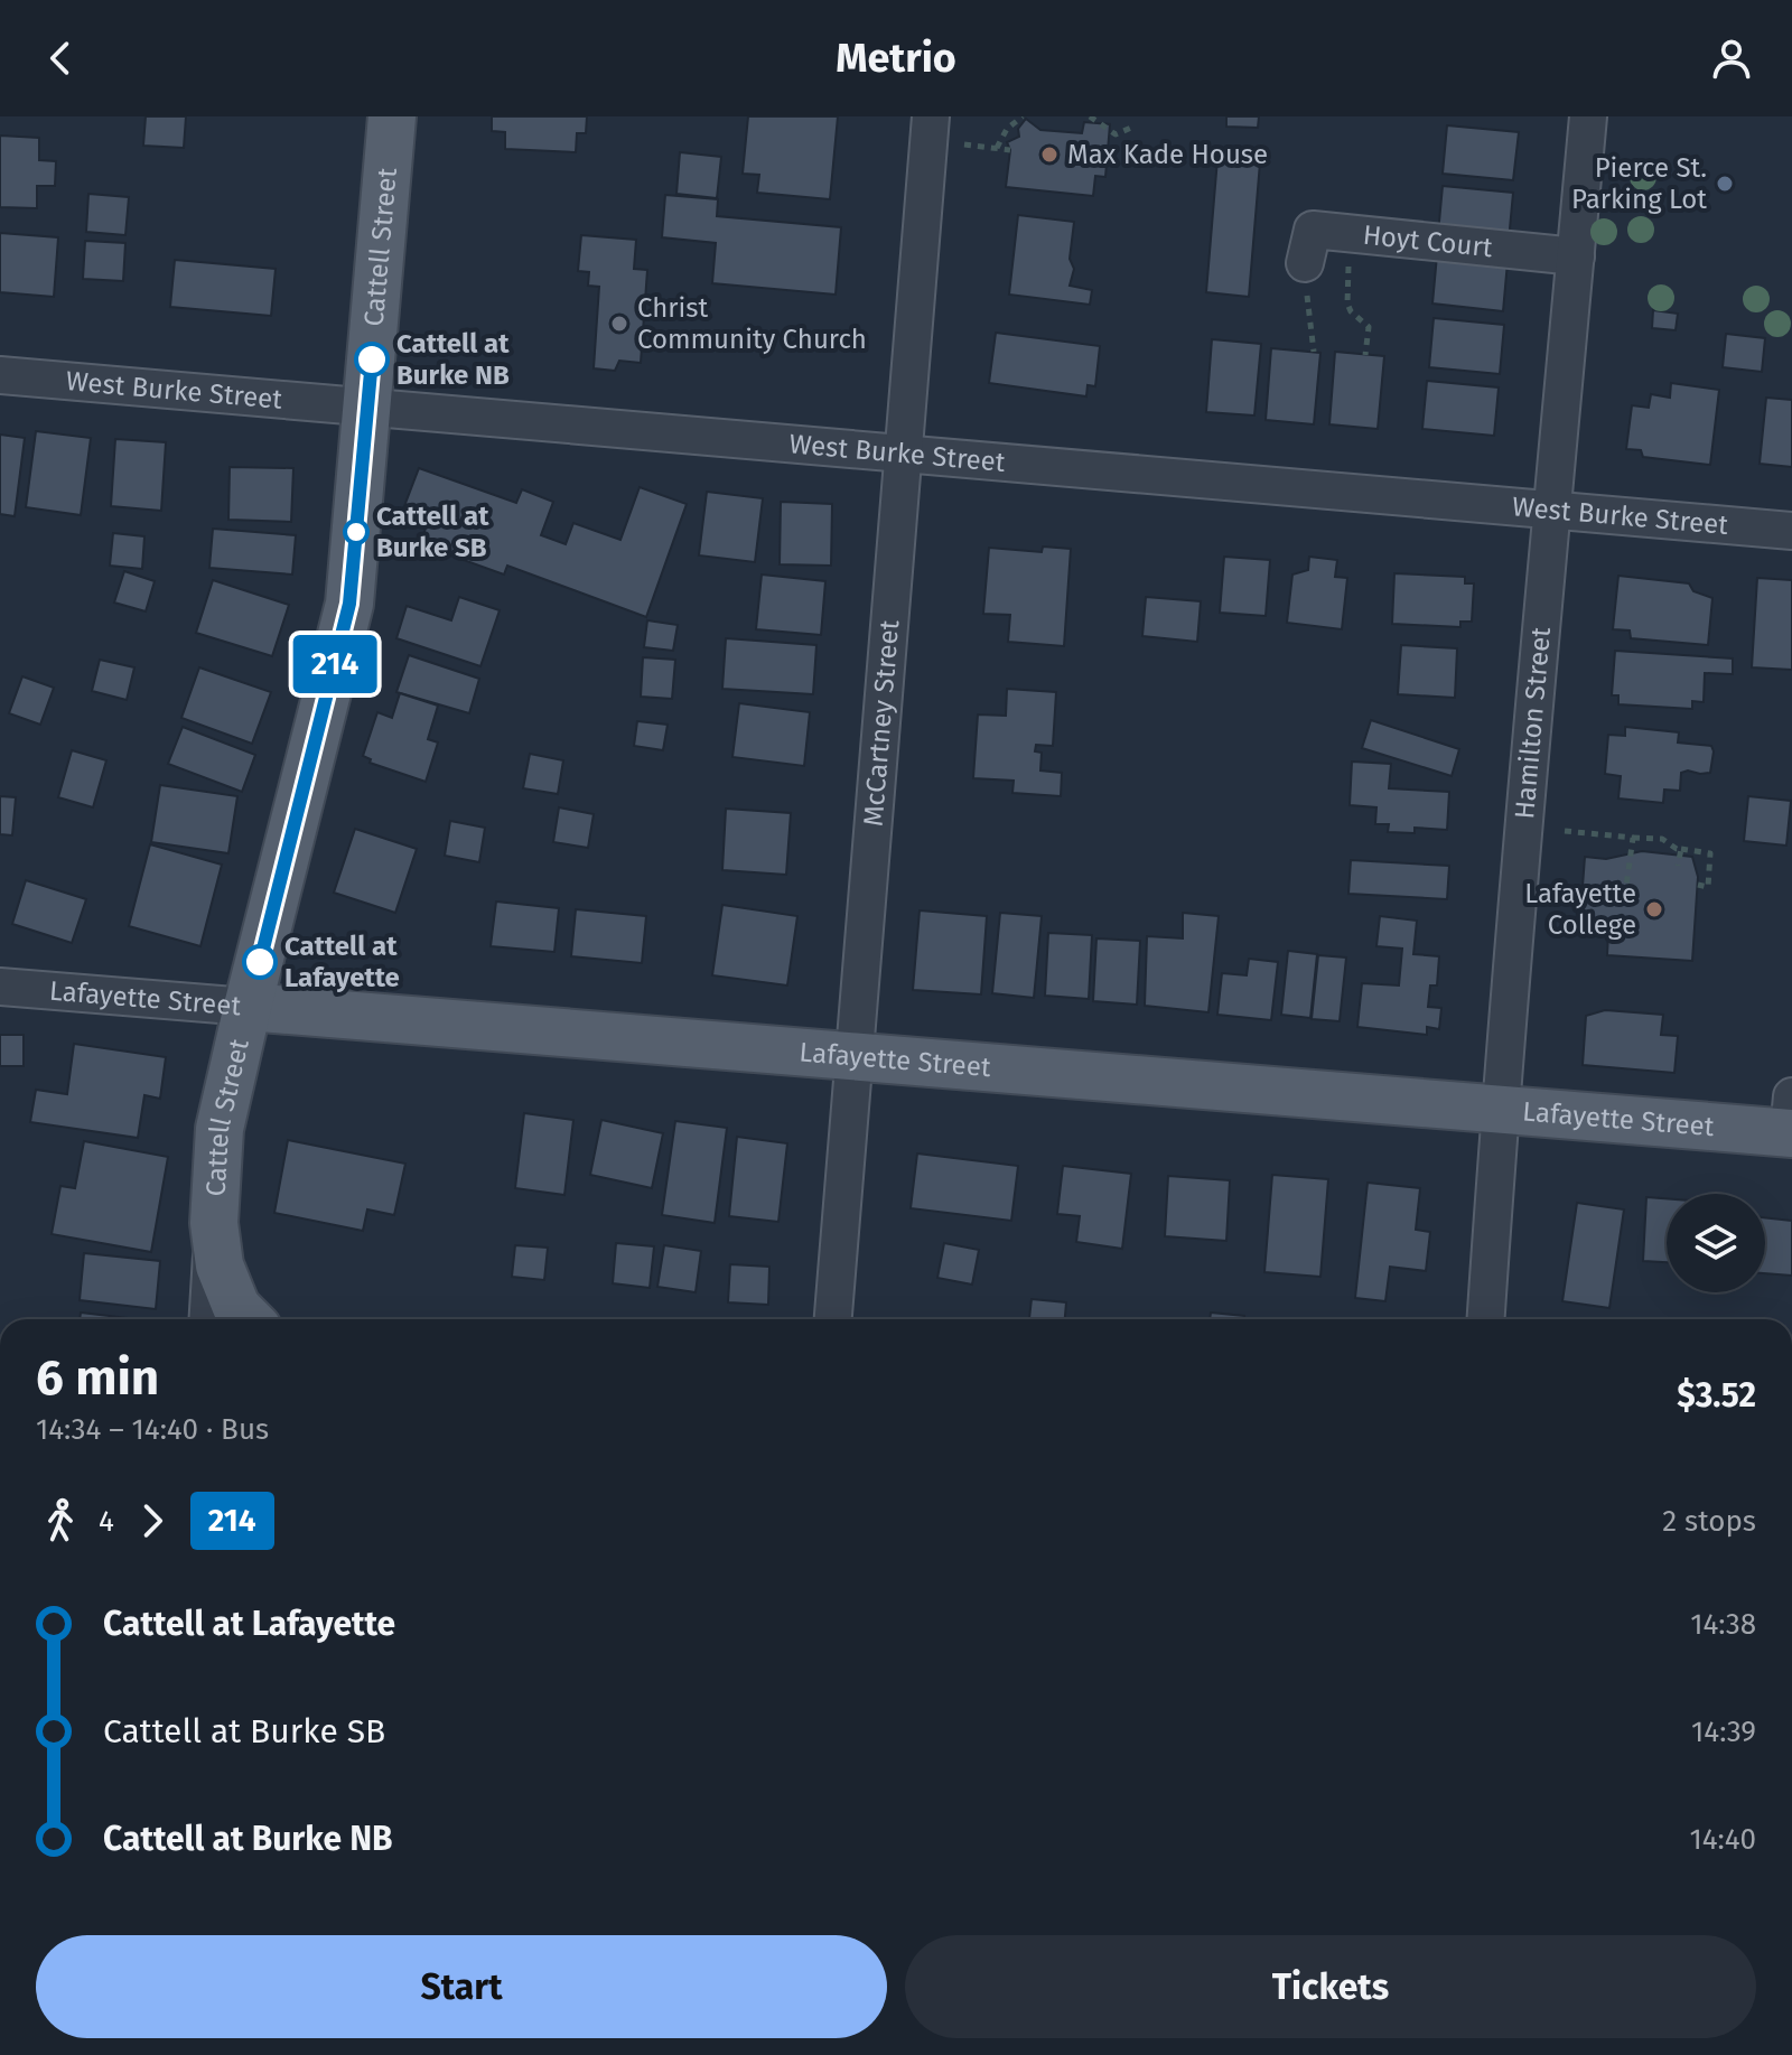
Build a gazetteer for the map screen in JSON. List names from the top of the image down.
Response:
{
  "streets": {
    "main road": ["Cattell Street", "Lafayette Street"],
    "street": [
      "Hoyt Court",
      "West Burke Street",
      "McCartney Street",
      "Hamilton Street"
    ]
  },
  "crossings": [
    ["Hoyt Court", "Hamilton Street"],
    ["Cattell Street", "West Burke Street"],
    ["Cattell Street", "Lafayette Street"],
    ["West Burke Street", "McCartney Street"],
    ["West Burke Street", "Hamilton Street"],
    ["McCartney Street", "Lafayette Street"],
    ["Hamilton Street", "Lafayette Street"]
  ],
  "places": [
    "Max Kade House",
    "Pierce St. Parking Lot",
    "Christ Community Church",
    "Cattell at Burke NB",
    "Cattell at Burke SB",
    "Lafayette College",
    "Cattell at Lafayette"
  ],
  "lines": ["bus line 214"],
  "page": {
    "header": "Metrio",
    "on_map": "214",
    "heading": ["6 min", "14:34 – 14:40 · Bus", "$3.52"],
    "legs": ["4", "214", "2 stops"],
    "list": [
      {
        "name": "Cattell at Lafayette",
        "value": "14:38"
      },
      {
        "name": "Cattell at Burke SB",
        "value": "14:39"
      },
      {
        "name": "Cattell at Burke NB",
        "value": "14:40"
      }
    ],
    "buttons": ["Start", "Tickets"]
  }
}
